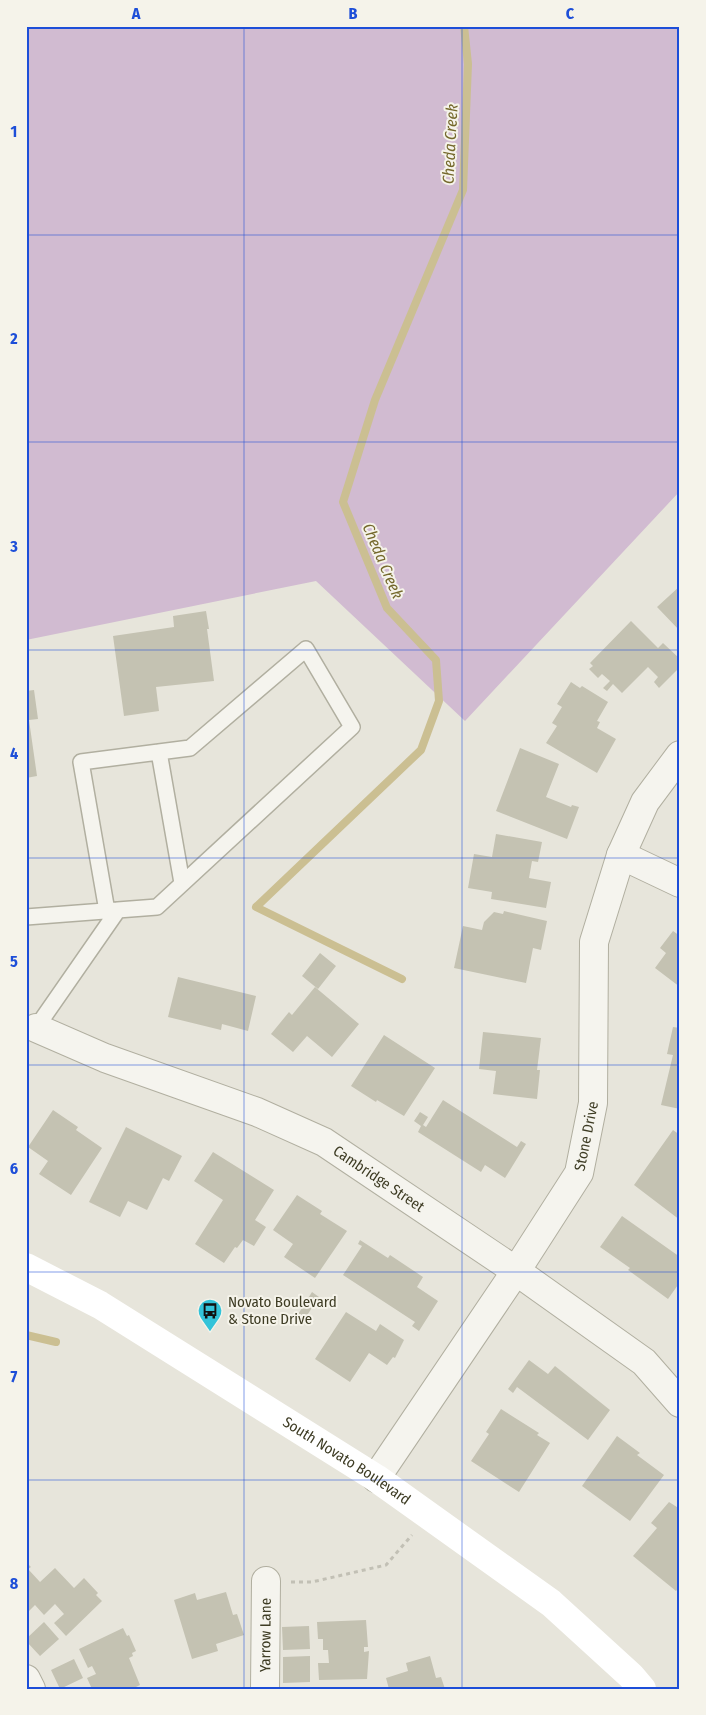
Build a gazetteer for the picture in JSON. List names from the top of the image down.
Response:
{
  "streets": {
    "main road": ["South Novato Boulevard"],
    "street": ["Stone Drive", "Cambridge Street", "Yarrow Lane"]
  },
  "crossings": [
    ["Stone Drive", "Cambridge Street"],
    ["Stone Drive", "South Novato Boulevard"]
  ],
  "water": ["Cheda Creek"],
  "places": {
    "bus stop": ["Novato Boulevard & Stone Drive"]
  },
  "grid": {
    "columns": ["A", "B", "C"],
    "rows": [
      "1",
      "2",
      "3",
      "4",
      "5",
      "6",
      "7",
      "8"
    ]
  }
}
